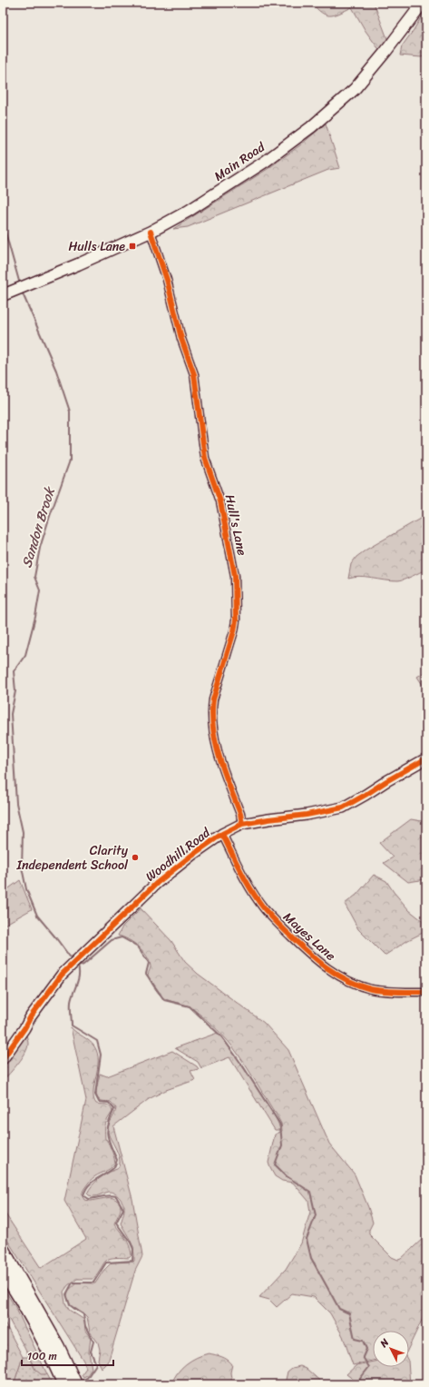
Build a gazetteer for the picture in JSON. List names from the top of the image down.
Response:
{
  "streets": {
    "main road": ["Main Road"],
    "street": ["Hull's Lane", "Woodhill Road", "Mayes Lane"]
  },
  "crossings": [
    ["Main Road", "Hull's Lane"],
    ["Hull's Lane", "Woodhill Road"],
    ["Woodhill Road", "Mayes Lane"]
  ],
  "water": ["Sandon Brook"],
  "places": {
    "transit": ["Hulls Lane"],
    "other": ["Clarity Independent School"]
  },
  "scale_bar": "100 m",
  "north": "top left"
}
